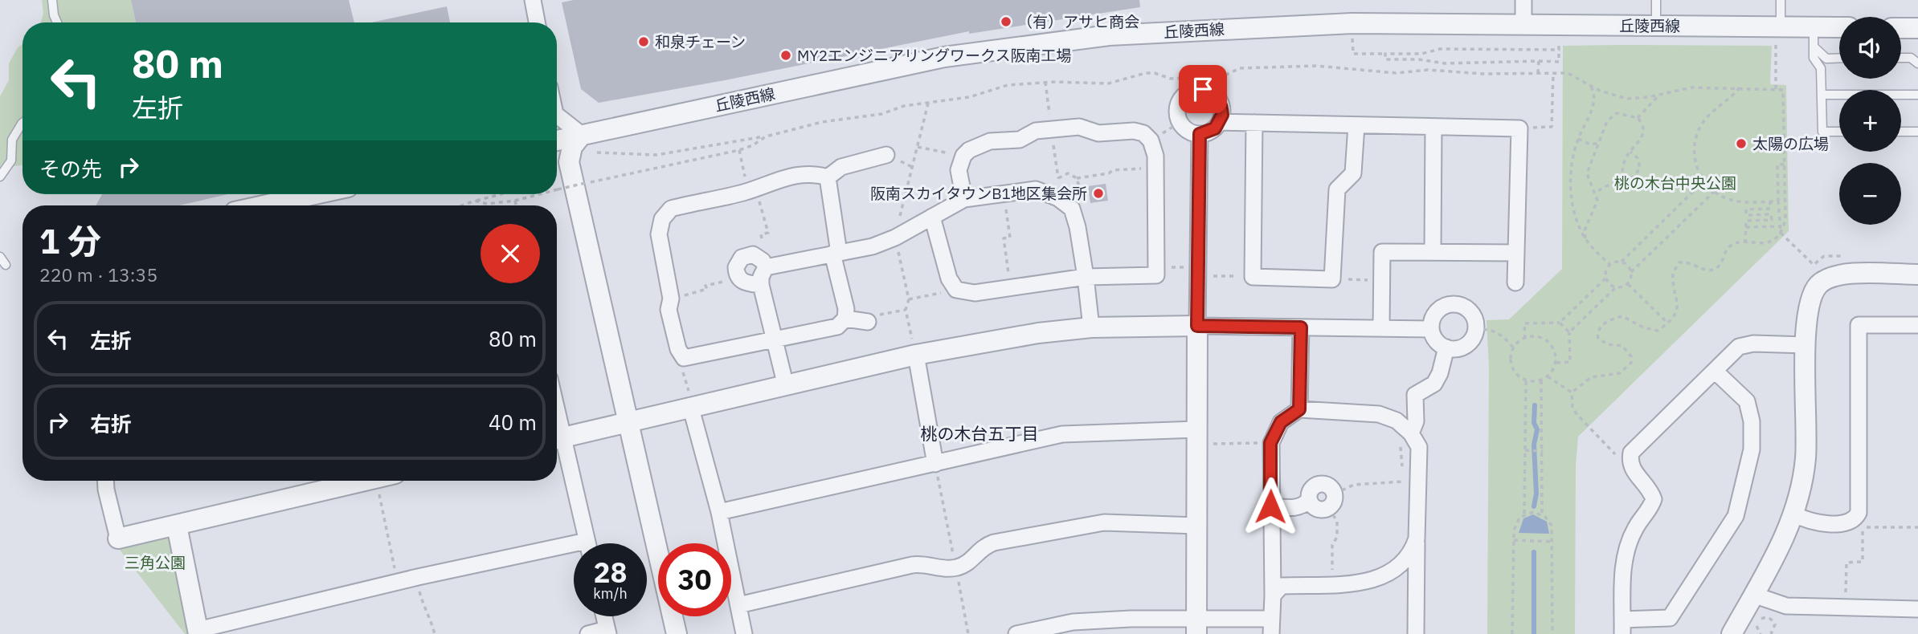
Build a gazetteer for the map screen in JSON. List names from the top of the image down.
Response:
{
  "streets": {
    "street": ["丘陵西線"]
  },
  "districts": ["桃の木台五丁目"],
  "parks": ["桃の木台中央公園", "三角公園"],
  "places": [
    "（有）アサヒ商会",
    "和泉チェーン",
    "MY2エンジニアリングワークス阪南工場",
    "太陽の広場",
    "阪南スカイタウンB1地区集会所"
  ],
  "page": {
    "map_buttons": ["+", "−"],
    "turn": ["80 m", "左折"],
    "then": "その先",
    "heading": ["1 分", "220 m · 13:35"],
    "list": [
      {
        "name": "左折",
        "value": "80 m"
      },
      {
        "name": "右折",
        "value": "40 m"
      }
    ],
    "speed": "28 km/h",
    "limit": "30"
  }
}
